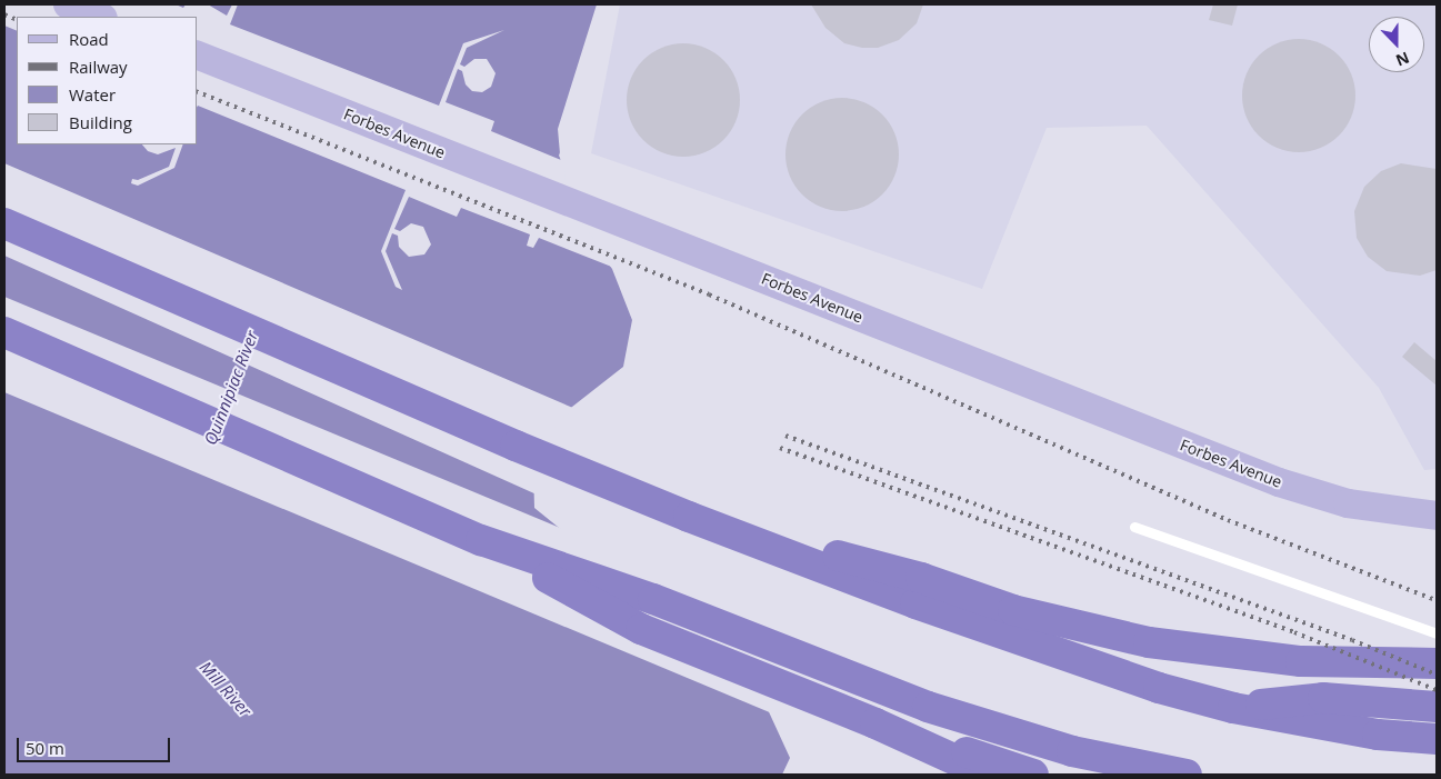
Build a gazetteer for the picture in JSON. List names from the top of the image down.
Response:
{
  "streets": {
    "main road": ["Forbes Avenue"]
  },
  "water": ["Quinnipiac River", "Mill River"],
  "legend": [
    "Road",
    "Railway",
    "Water",
    "Building"
  ],
  "scale_bar": "50 m",
  "north": "bottom"
}
